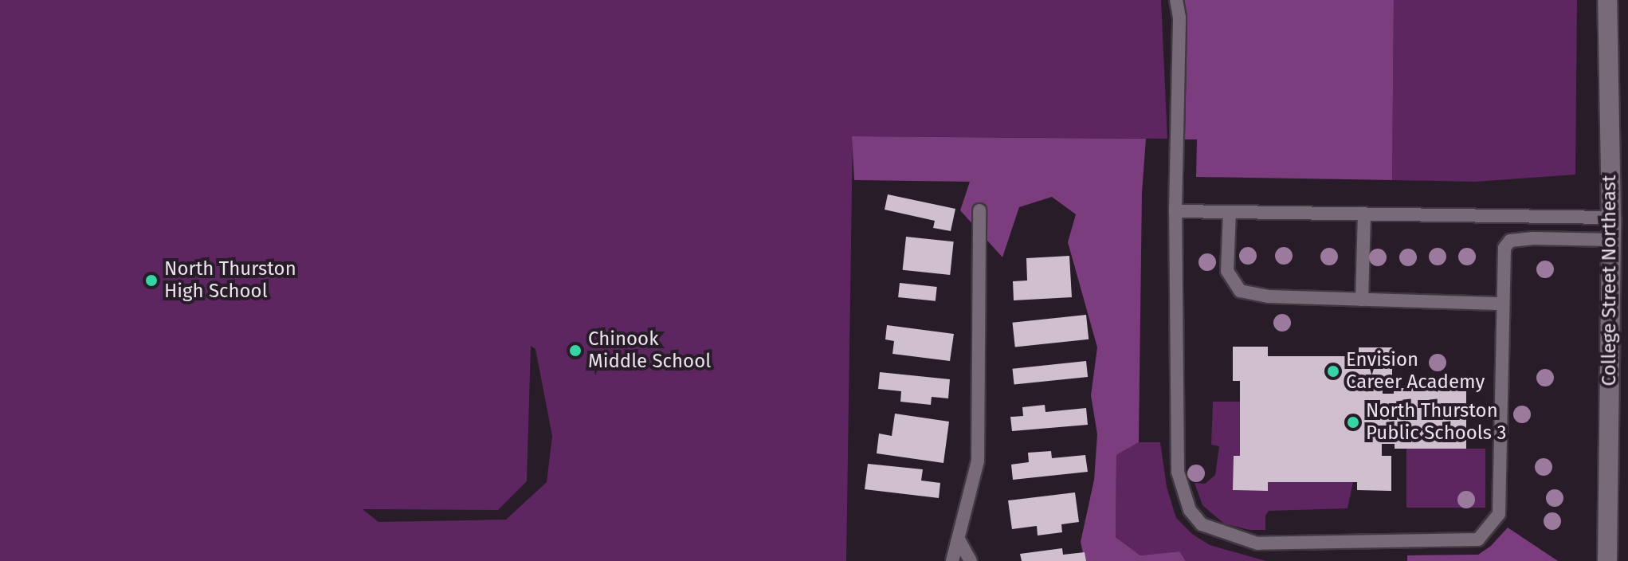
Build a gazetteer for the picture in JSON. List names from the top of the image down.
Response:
{
  "streets": {
    "street": ["College Street Northeast"]
  },
  "places": [
    "North Thurston High School",
    "Chinook Middle School",
    "Envision Career Academy",
    "North Thurston Public Schools 3"
  ]
}
